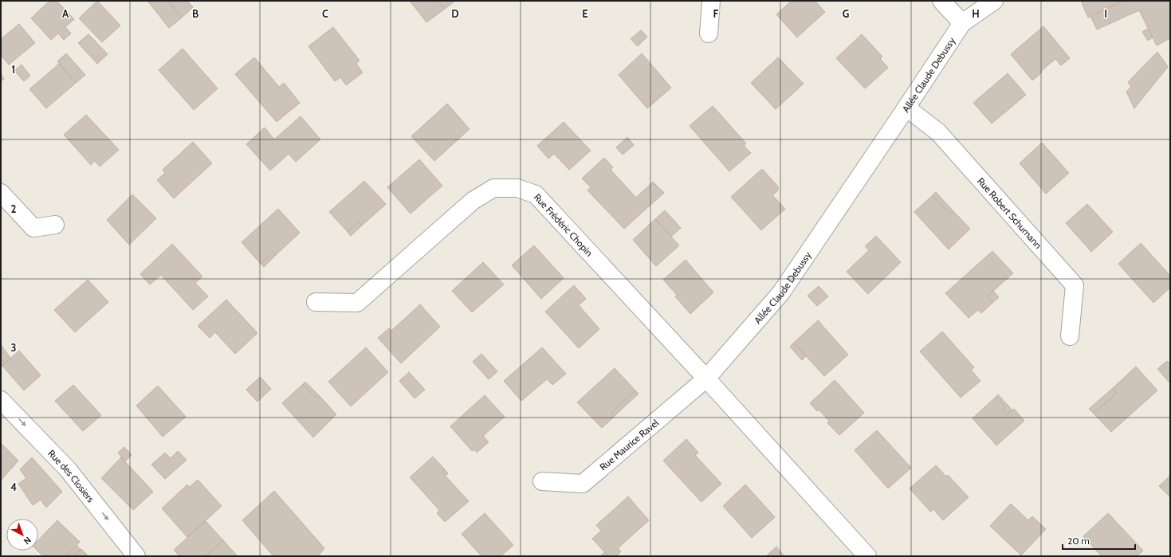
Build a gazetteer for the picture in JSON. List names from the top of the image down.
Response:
{
  "streets": {
    "street": [
      "Allée Claude Debussy",
      "Rue Robert Schumann",
      "Rue Frédéric Chopin",
      "Rue Maurice Ravel",
      "Rue des Closiers"
    ]
  },
  "crossings": [
    ["Allée Claude Debussy", "Rue Robert Schumann"],
    ["Allée Claude Debussy", "Rue Frédéric Chopin"],
    ["Allée Claude Debussy", "Rue Maurice Ravel"],
    ["Rue Frédéric Chopin", "Rue Maurice Ravel"]
  ],
  "one_way": ["Rue des Closiers"],
  "scale_bar": "20 m",
  "north": "bottom right",
  "grid": {
    "columns": [
      "A",
      "B",
      "C",
      "D",
      "E",
      "F",
      "G",
      "H",
      "I"
    ],
    "rows": [
      "1",
      "2",
      "3",
      "4"
    ]
  }
}
